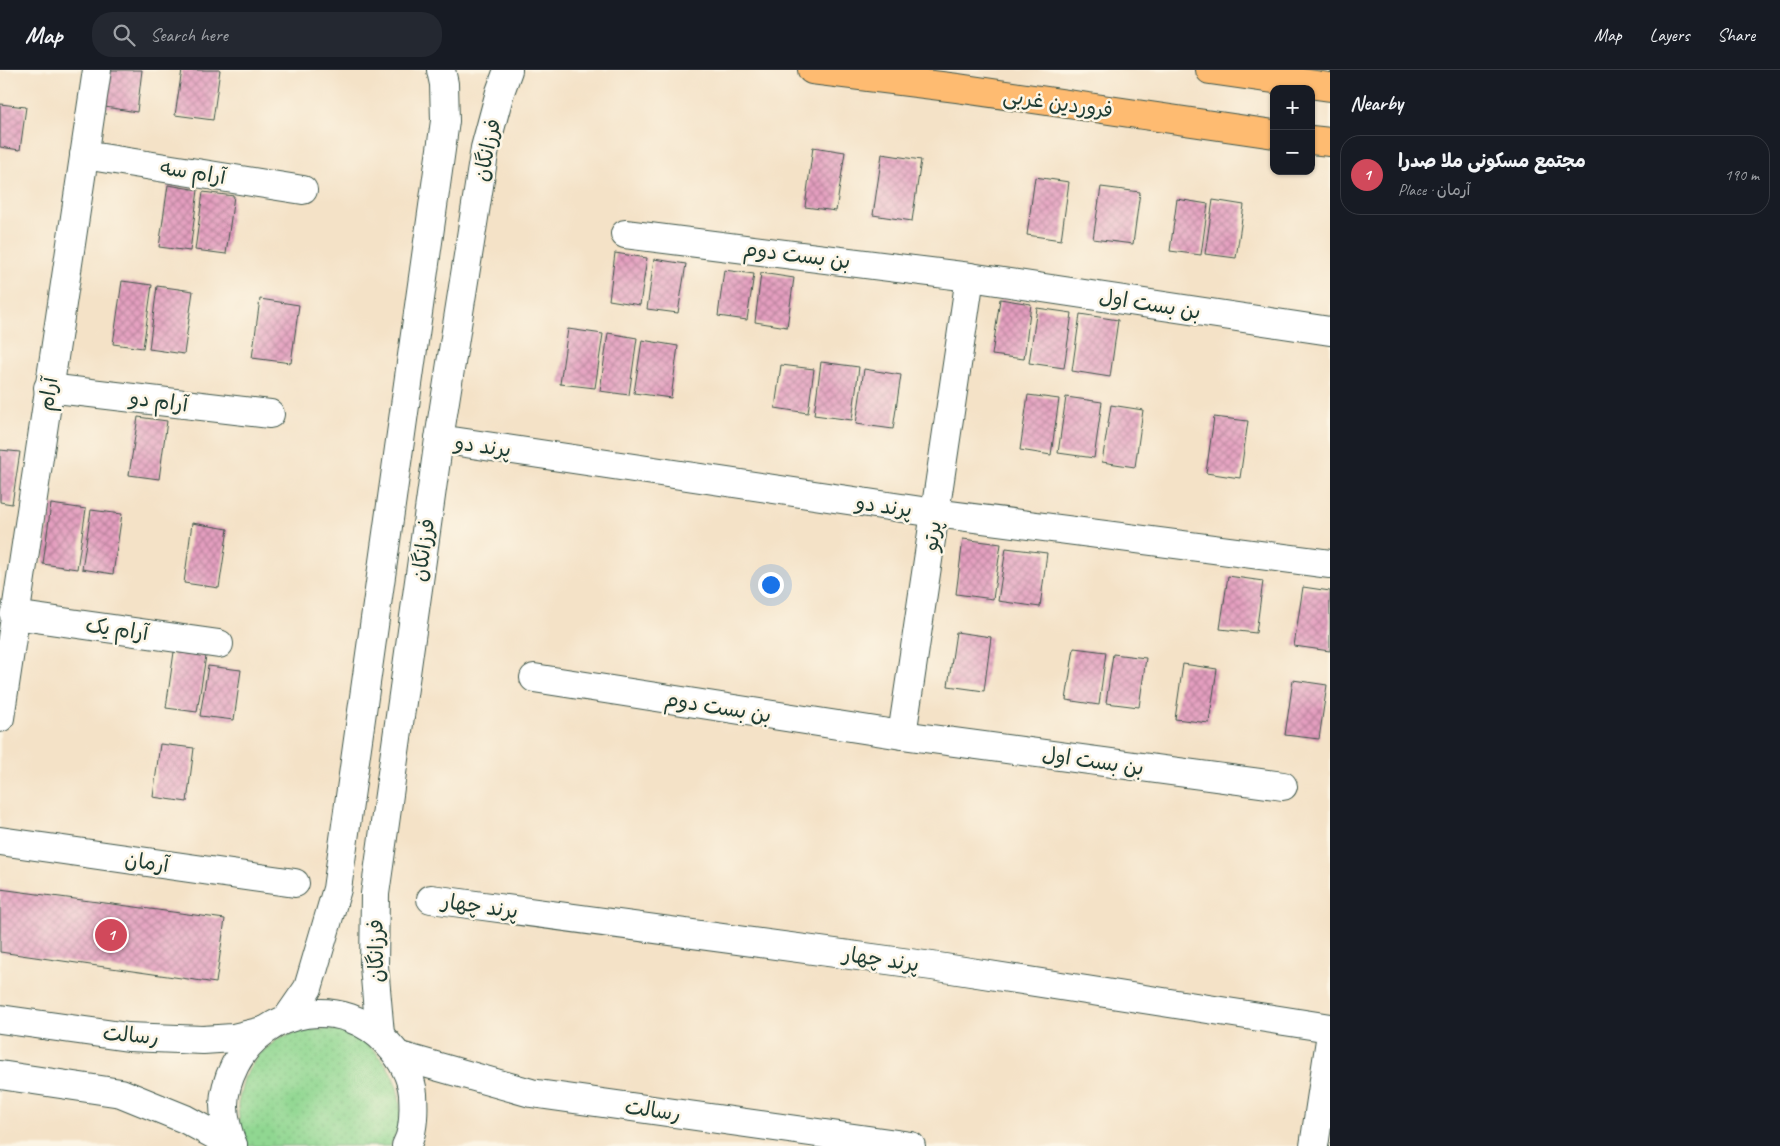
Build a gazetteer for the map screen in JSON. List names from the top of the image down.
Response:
{
  "streets": {
    "main road": ["فروردین غربی"],
    "street": [
      "فرزانگان",
      "آرام سه",
      "بن بست دوم",
      "بن بست اول",
      "آرام",
      "آرام دو",
      "پرند دو",
      "پرتو",
      "آرام یک",
      "آرمان",
      "پرند چهار",
      "رسالت"
    ]
  },
  "crossings": [
    ["فرزانگان", "پرند دو"],
    ["آرام سه", "آرام"],
    ["بن بست دوم", "بن بست اول"],
    ["بن بست دوم", "پرتو"],
    ["بن بست اول", "پرتو"],
    ["آرام", "آرام دو"],
    ["آرام", "آرام یک"],
    ["پرند دو", "پرتو"]
  ],
  "page": {
    "header": "Map",
    "search": "Search here",
    "nav": ["Map", "Layers", "Share"],
    "heading": "Nearby",
    "map_buttons": ["+", "−"],
    "list": [
      {
        "mark": "1",
        "name": "مجتمع مسکونی ملا صدرا",
        "note": "Place · آرمان",
        "value": "190 m"
      }
    ],
    "pins": "1"
  }
}
